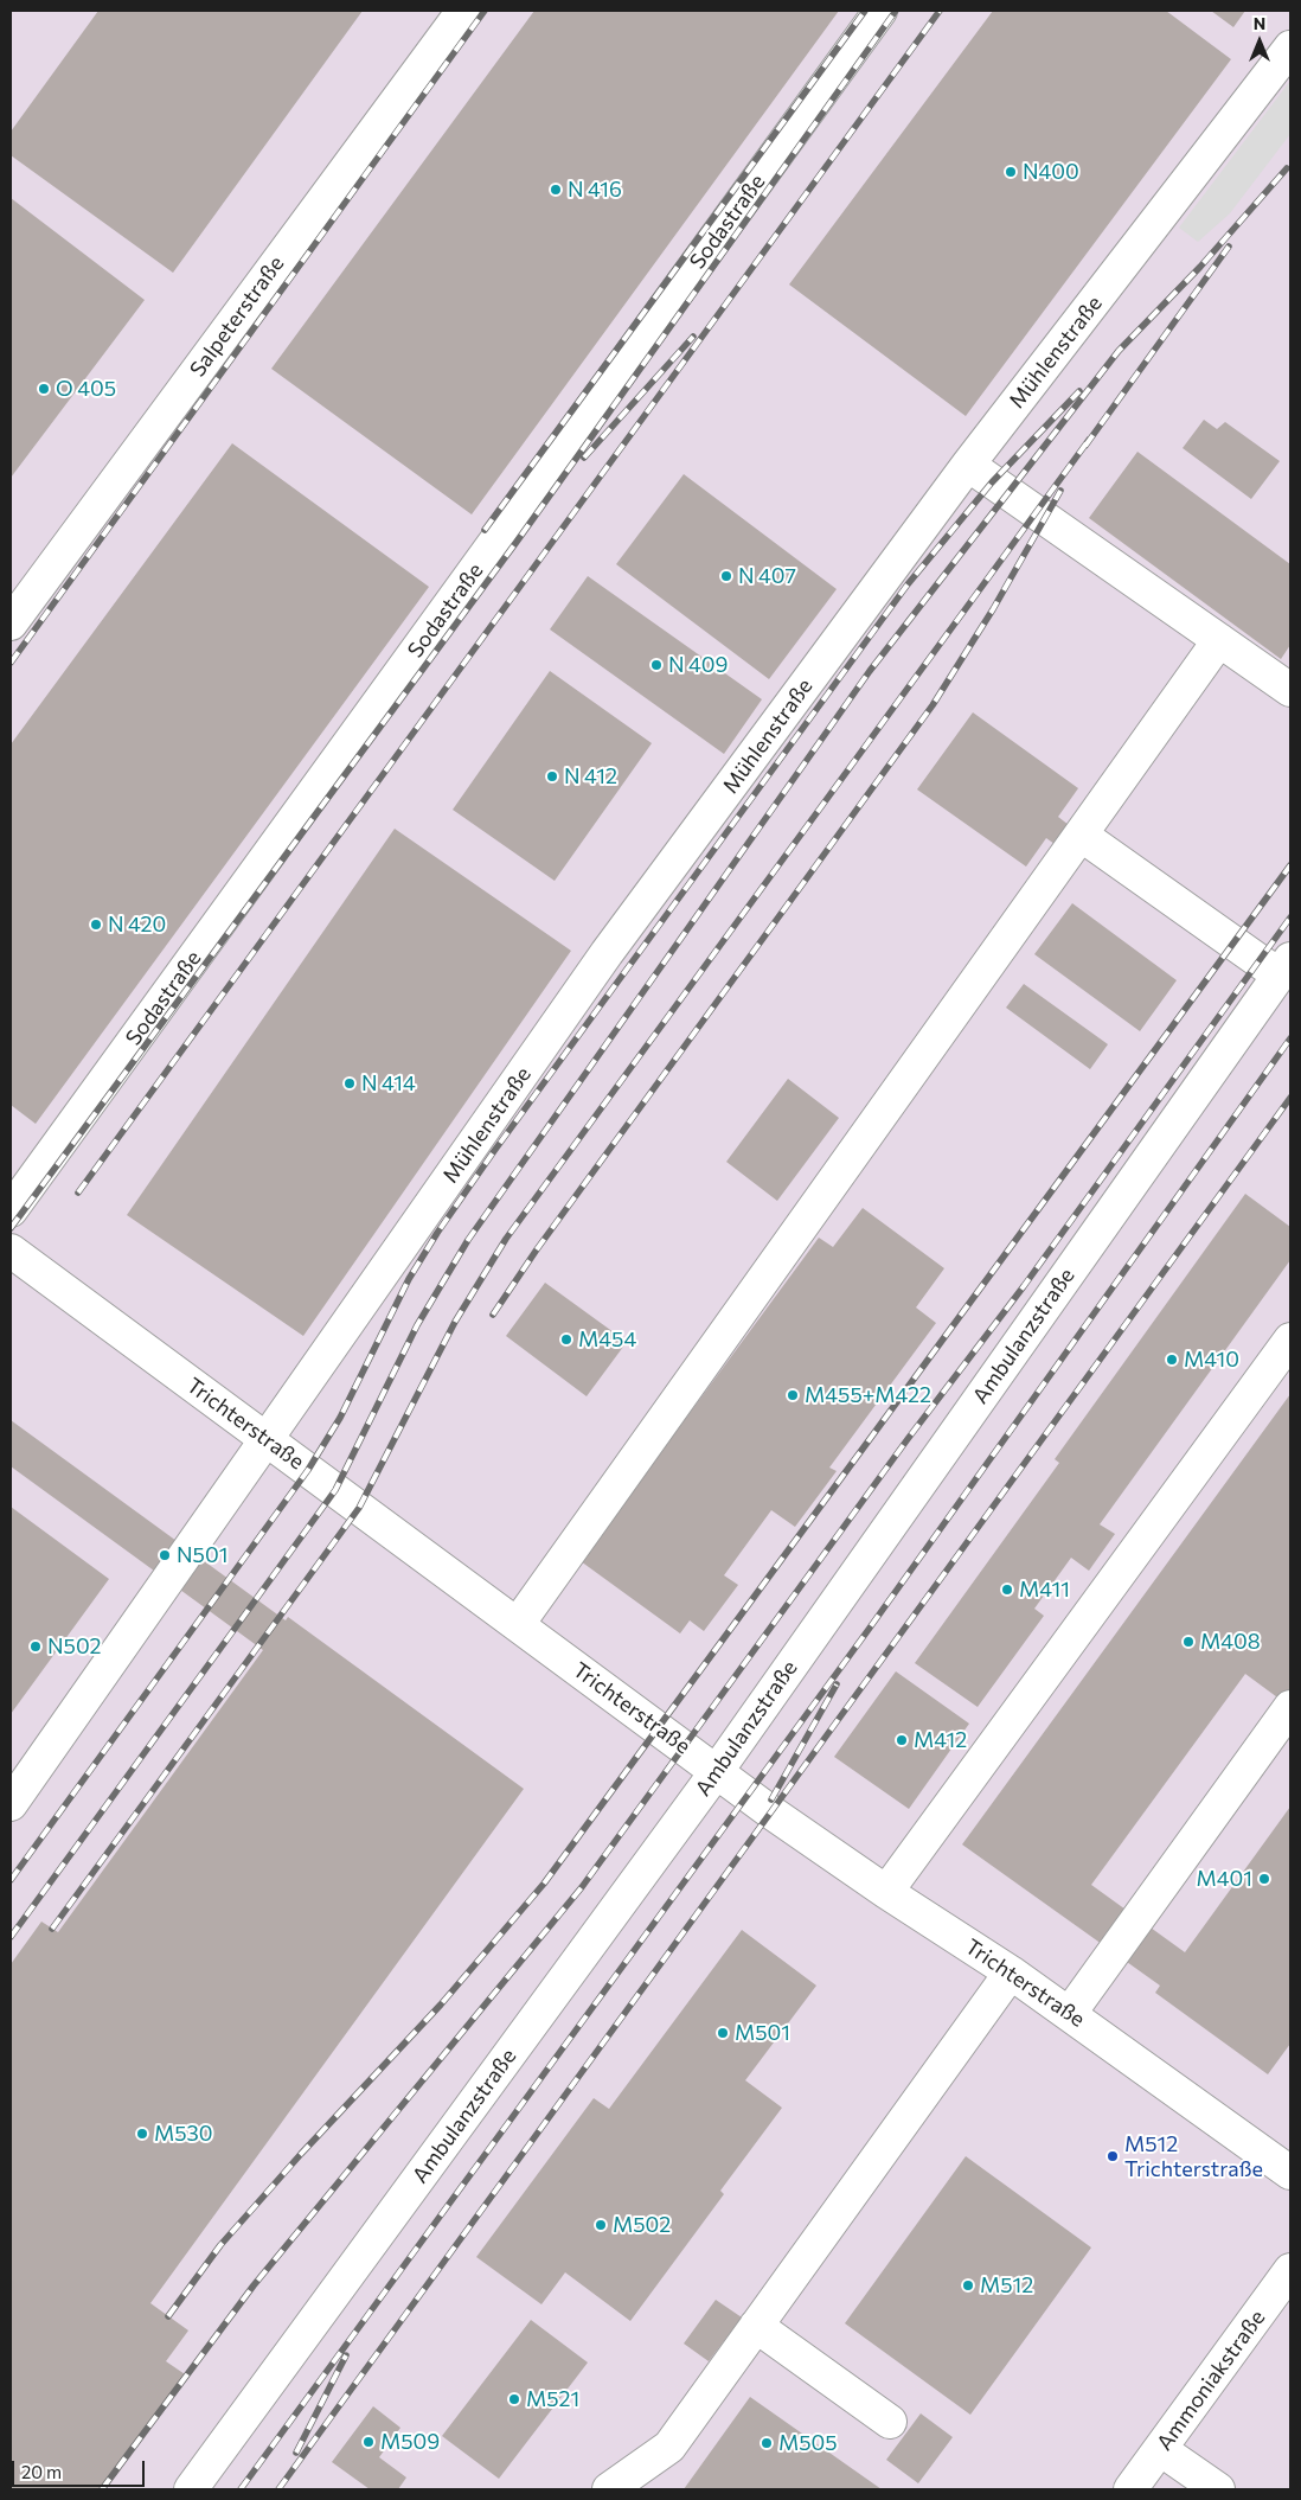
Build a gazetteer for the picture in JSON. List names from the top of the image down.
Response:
{
  "streets": {
    "street": [
      "Sodastraße",
      "Salpeterstraße",
      "Mühlenstraße",
      "Ambulanzstraße",
      "Trichterstraße",
      "Ammoniakstraße"
    ]
  },
  "crossings": [
    ["Mühlenstraße", "Trichterstraße"],
    ["Ambulanzstraße", "Trichterstraße"]
  ],
  "places": [
    "N400",
    "N 416",
    "O 405",
    "N 407",
    "N 409",
    "N 412",
    "N 420",
    "N 414",
    "M454",
    "M410",
    "M455+M422",
    "N501",
    "M411",
    "M408",
    "N502",
    "M412",
    "M401",
    "M501",
    "M530",
    "M512 Trichterstraße",
    "M502",
    "M512",
    "M521",
    "M509",
    "M505"
  ],
  "scale_bar": "20 m",
  "north": "top"
}
